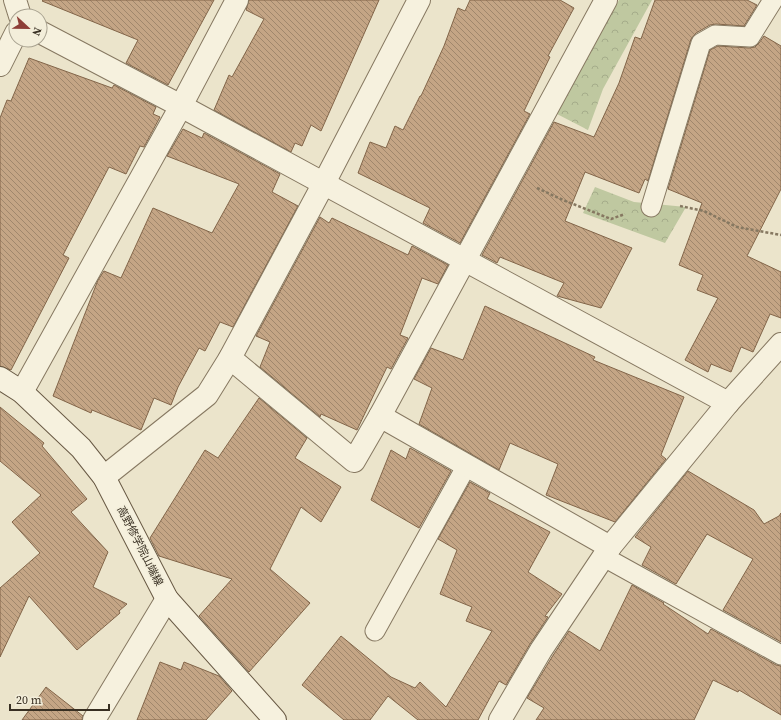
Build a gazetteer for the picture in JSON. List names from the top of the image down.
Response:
{
  "streets": {
    "street": ["高野修学院山端線"]
  },
  "scale_bar": "20 m",
  "north": "right"
}
